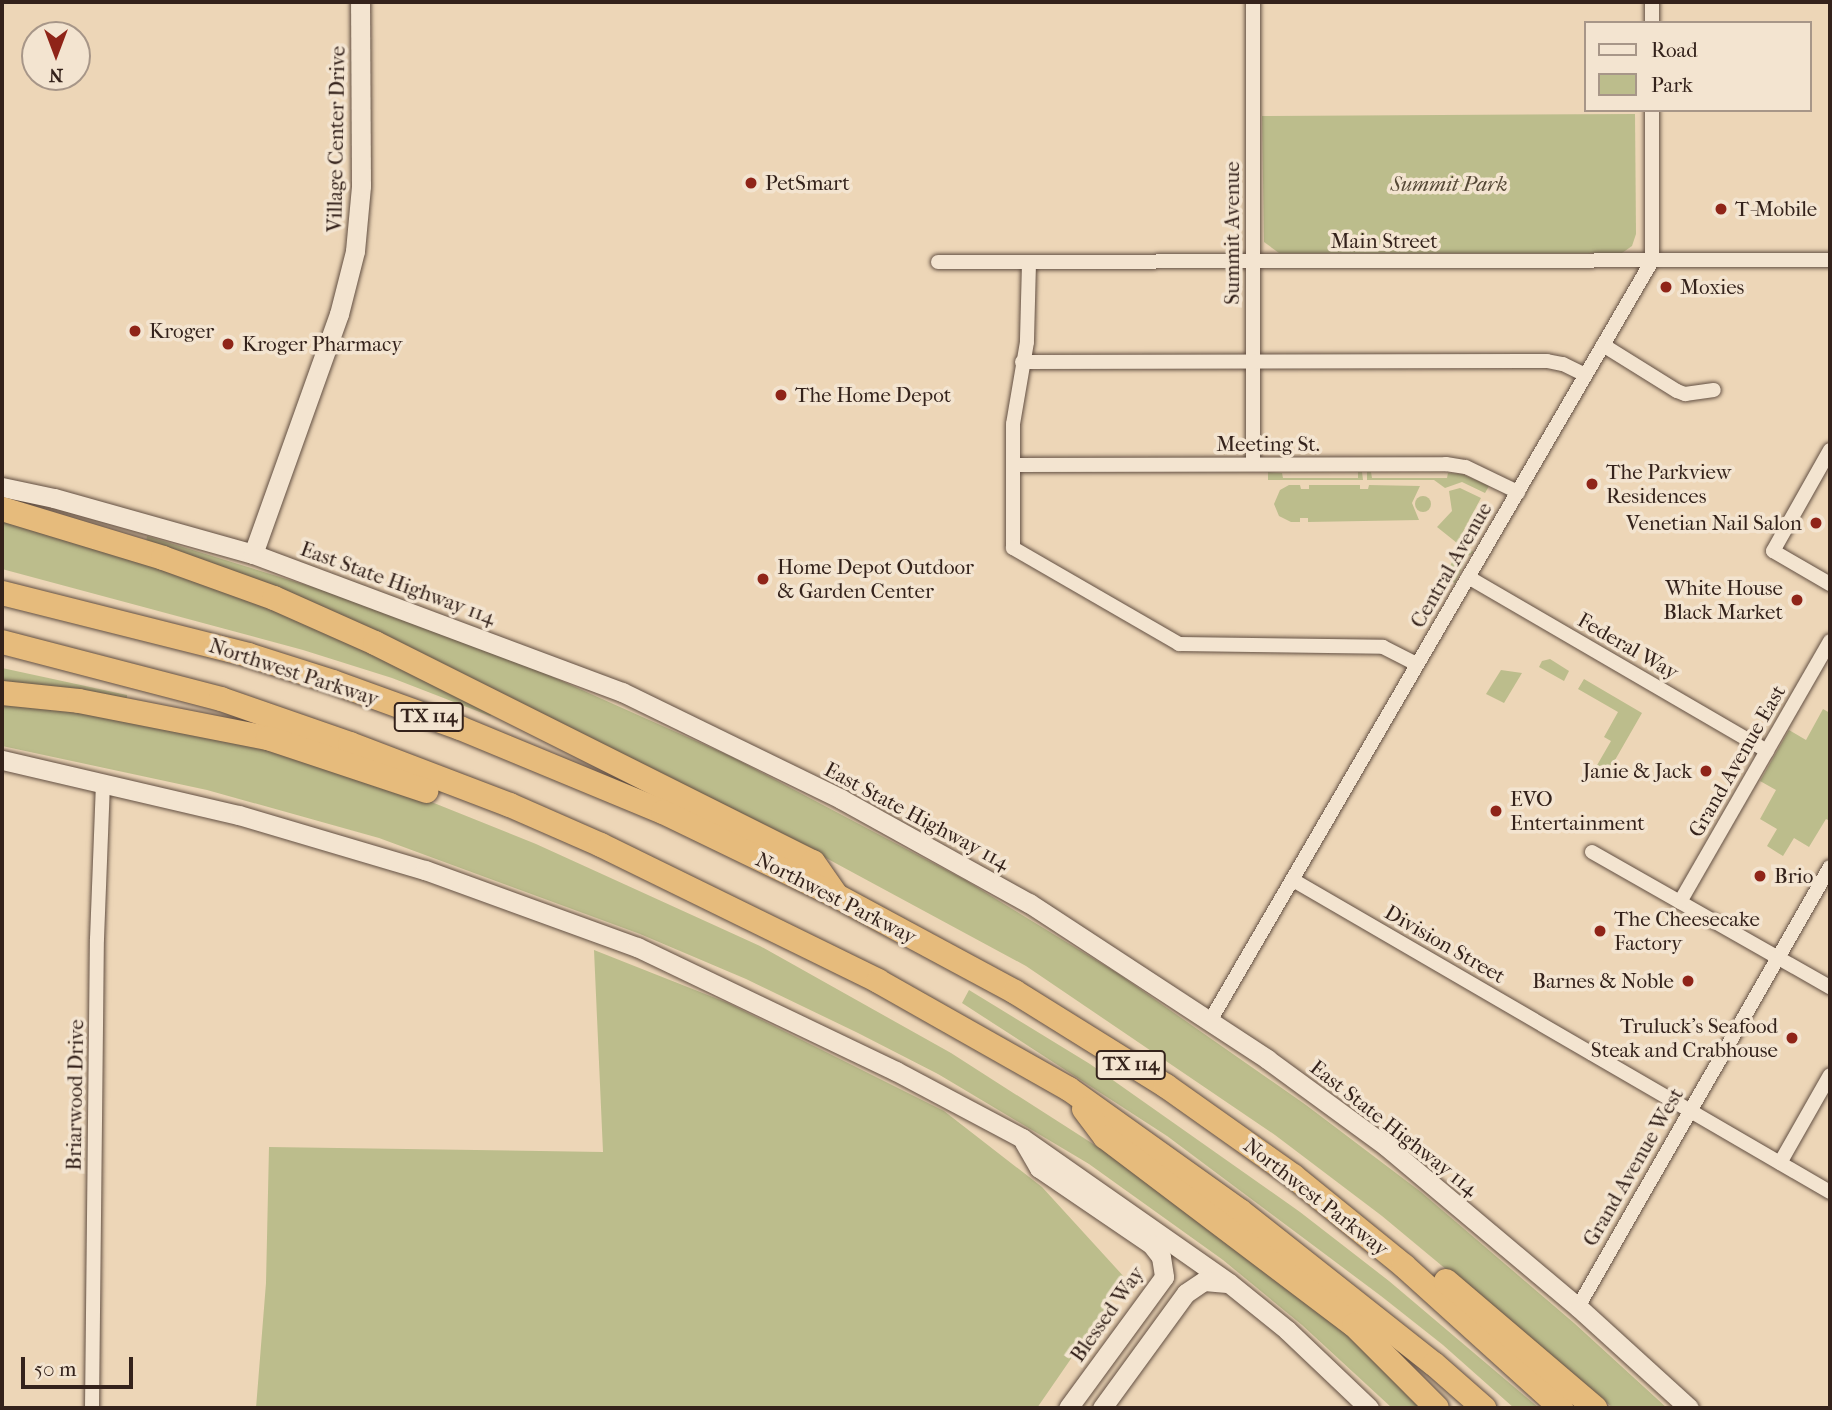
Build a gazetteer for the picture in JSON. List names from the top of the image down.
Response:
{
  "streets": {
    "highway": ["Northwest Parkway", "TX 114"],
    "main road": ["Village Center Drive", "East State Highway 114", "Blessed Way"],
    "street": [
      "Summit Avenue",
      "Main Street",
      "Meeting St.",
      "Central Avenue",
      "Federal Way",
      "Grand Avenue East",
      "Division Street",
      "Briarwood Drive",
      "Grand Avenue West"
    ]
  },
  "crossings": [
    ["Village Center Drive", "East State Highway 114"],
    ["Summit Avenue", "Main Street"],
    ["Summit Avenue", "Meeting St."],
    ["Main Street", "Central Avenue"],
    ["Meeting St.", "Central Avenue"],
    ["Central Avenue", "East State Highway 114"],
    ["Central Avenue", "Federal Way"],
    ["Central Avenue", "Division Street"],
    ["East State Highway 114", "Grand Avenue West"],
    ["Federal Way", "Grand Avenue East"],
    ["Division Street", "Grand Avenue West"]
  ],
  "parks": ["Summit Park"],
  "places": [
    "PetSmart",
    "T-Mobile",
    "Moxies",
    "Kroger",
    "Kroger Pharmacy",
    "The Home Depot",
    "The Parkview Residences",
    "Venetian Nail Salon",
    "Home Depot Outdoor & Garden Center",
    "White House Black Market",
    "Janie & Jack",
    "EVO Entertainment",
    "Brio",
    "The Cheesecake Factory",
    "Barnes & Noble",
    "Truluck's Seafood Steak and Crabhouse"
  ],
  "legend": ["Road", "Park"],
  "scale_bar": "50 m",
  "north": "bottom"
}
